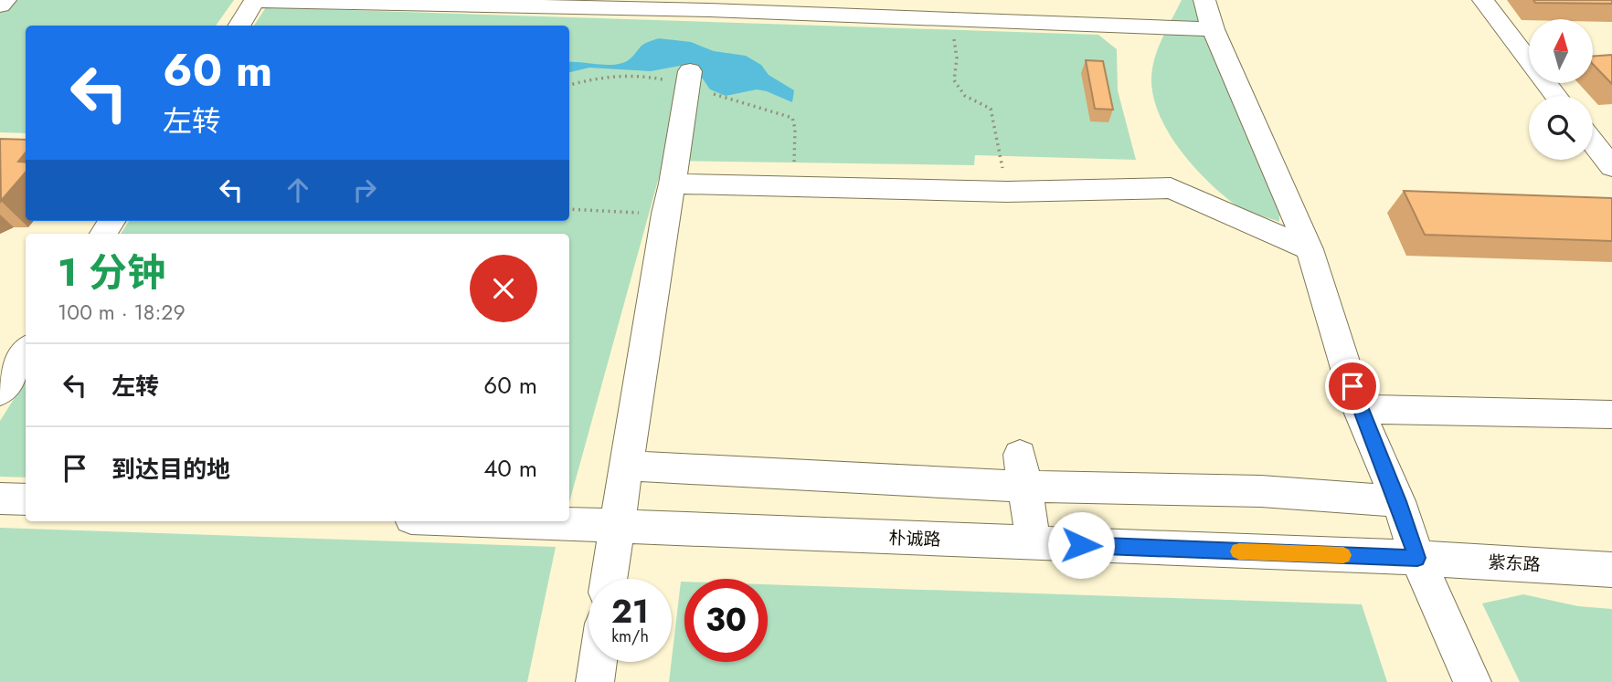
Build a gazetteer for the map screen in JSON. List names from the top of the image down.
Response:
{
  "streets": {
    "street": ["朴诚路", "紫东路"]
  },
  "crossings": [
    ["朴诚路", "紫东路"]
  ],
  "north": "top",
  "page": {
    "turn": ["60 m", "左转"],
    "heading": ["1 分钟", "100 m · 18:29"],
    "list": [
      {
        "name": "左转",
        "value": "60 m"
      },
      {
        "name": "到达目的地",
        "value": "40 m"
      }
    ],
    "speed": "21 km/h",
    "limit": "30"
  }
}
